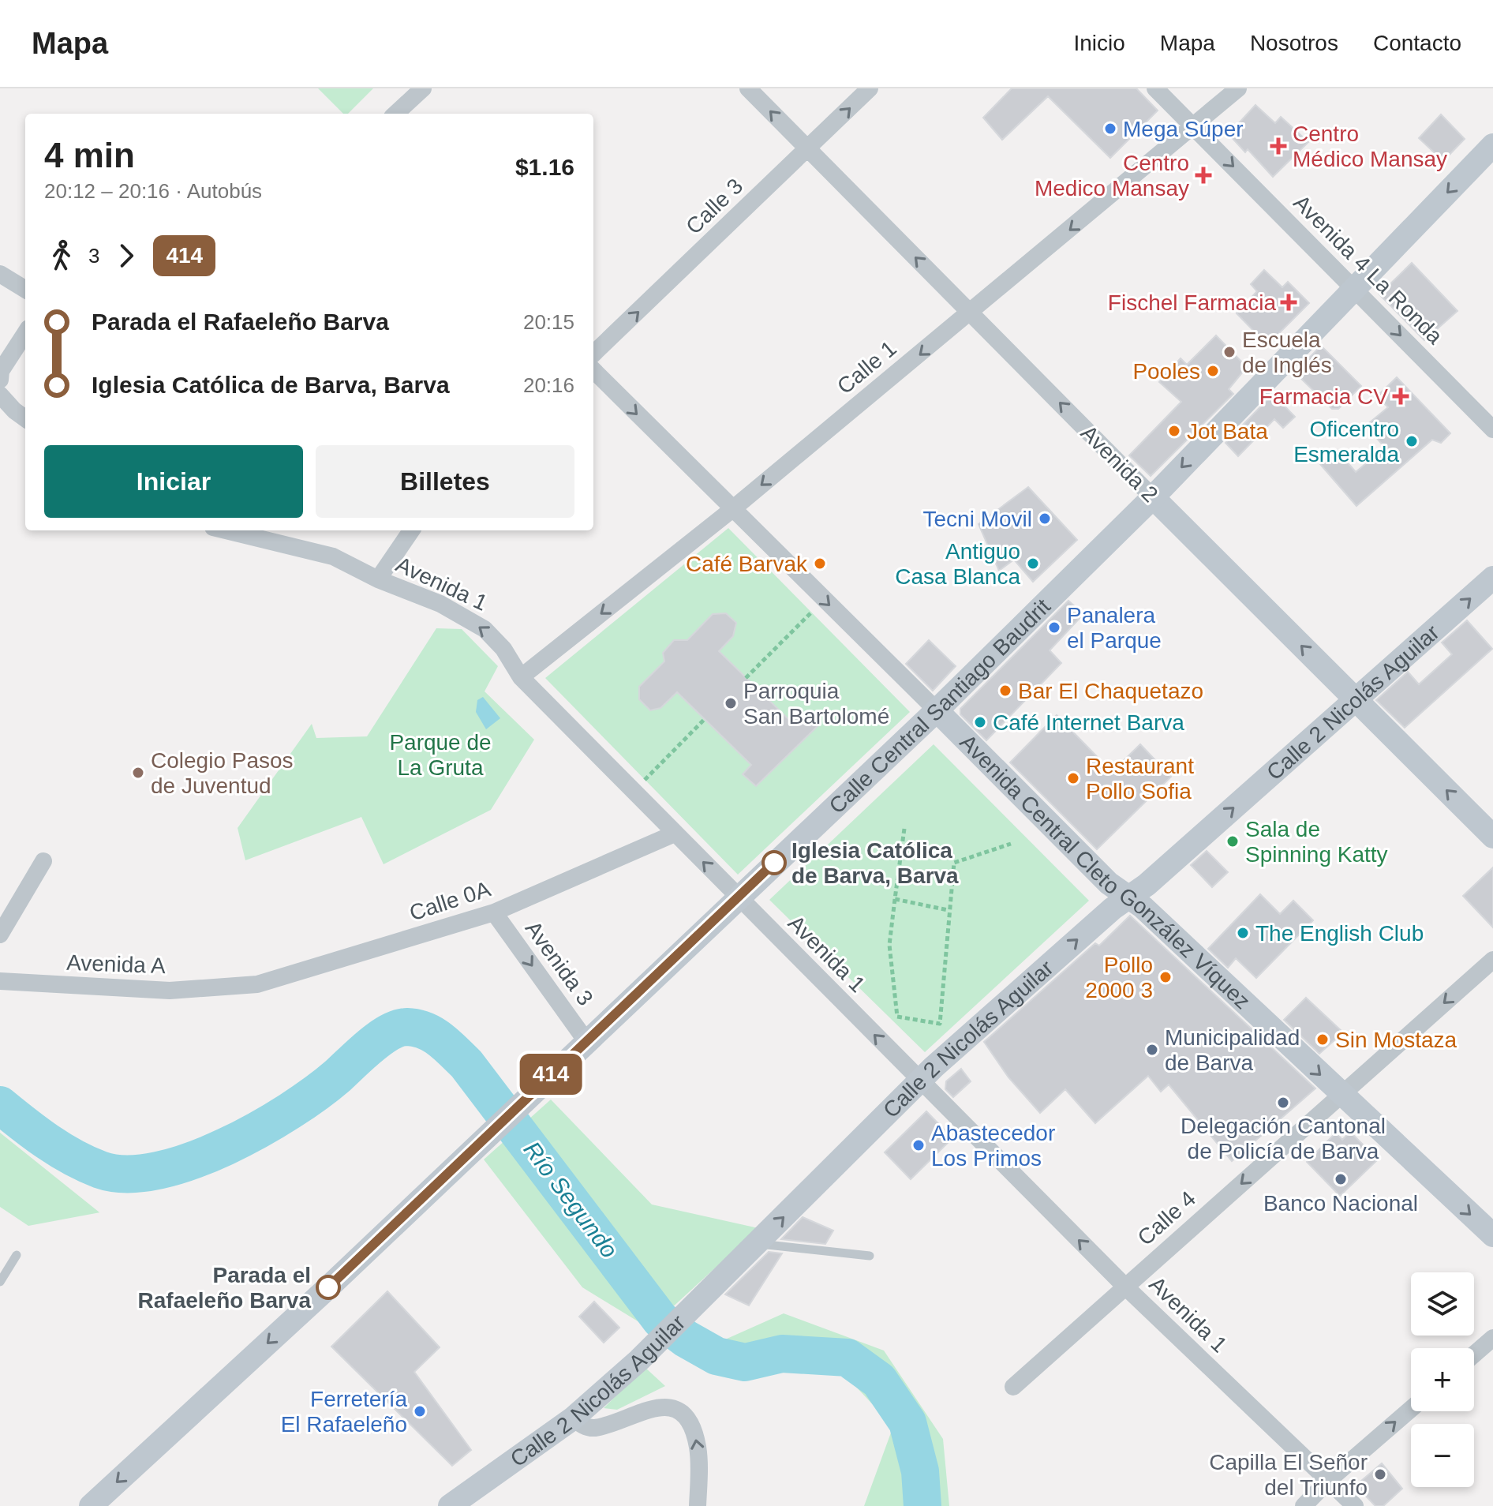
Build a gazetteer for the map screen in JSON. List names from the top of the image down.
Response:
{
  "streets": {
    "main road": [
      "Avenida 2",
      "Calle 2 Nicolás Aguilar",
      "Calle Central Santiago Baudrit",
      "Avenida Central Cleto González Víquez"
    ],
    "street": [
      "Calle 3",
      "Avenida 4 La Ronda",
      "Calle 1",
      "Avenida 1",
      "Calle 0A",
      "Avenida 3",
      "Avenida A",
      "Calle 4"
    ]
  },
  "crossings": [
    ["Calle 3", "Avenida 2"],
    ["Avenida 4 La Ronda", "Calle 1"],
    ["Avenida 4 La Ronda", "Calle Central Santiago Baudrit"],
    ["Calle 1", "Avenida 2"],
    ["Calle 1", "Avenida 1"],
    ["Calle 1", "Avenida Central Cleto González Víquez"],
    ["Avenida 2", "Calle 2 Nicolás Aguilar"],
    ["Avenida 2", "Calle Central Santiago Baudrit"],
    ["Avenida 1", "Calle 2 Nicolás Aguilar"],
    ["Avenida 1", "Calle Central Santiago Baudrit"],
    ["Avenida 1", "Calle 0A"],
    ["Avenida 1", "Calle 4"],
    ["Calle 2 Nicolás Aguilar", "Avenida Central Cleto González Víquez"],
    ["Calle Central Santiago Baudrit", "Avenida Central Cleto González Víquez"],
    ["Calle Central Santiago Baudrit", "Avenida 3"],
    ["Avenida Central Cleto González Víquez", "Calle 4"],
    ["Calle 0A", "Avenida 3"],
    ["Calle 0A", "Avenida A"]
  ],
  "one_way": [
    "Calle 3",
    "Avenida 4 La Ronda",
    "Calle 1",
    "Avenida 2",
    "Avenida 1",
    "Calle 2 Nicolás Aguilar",
    "Calle Central Santiago Baudrit",
    "Avenida Central Cleto González Víquez",
    "Avenida 3",
    "Calle 4"
  ],
  "water": ["Río Segundo"],
  "parks": ["Parque de La Gruta"],
  "places": {
    "other": [
      "Mega Súper",
      "Escuela de Inglés",
      "Pooles",
      "Jot Bata",
      "Oficentro Esmeralda",
      "Tecni Movil",
      "Café Barvak",
      "Antiguo Casa Blanca",
      "Panalera el Parque",
      "Bar El Chaquetazo",
      "Parroquia San Bartolomé",
      "Café Internet Barva",
      "Colegio Pasos de Juventud",
      "Restaurant Pollo Sofia",
      "Sala de Spinning Katty",
      "Iglesia Católica de Barva, Barva",
      "The English Club",
      "Pollo 2000 3",
      "Sin Mostaza",
      "Municipalidad de Barva",
      "Delegación Cantonal de Policía de Barva",
      "Abastecedor Los Primos",
      "Banco Nacional",
      "Parada el Rafaeleño Barva",
      "Ferretería El Rafaeleño",
      "Capilla El Señor del Triunfo"
    ],
    "health": [
      "Centro Médico Mansay",
      "Centro Medico Mansay",
      "Fischel Farmacia",
      "Farmacia CV"
    ]
  },
  "lines": ["bus line 414"],
  "page": {
    "header": "Mapa",
    "nav": [
      "Inicio",
      "Mapa",
      "Nosotros",
      "Contacto"
    ],
    "on_map": "414",
    "heading": ["4 min", "20:12 – 20:16 · Autobús", "$1.16"],
    "legs": ["3", "414"],
    "list": [
      {
        "name": "Parada el Rafaeleño Barva",
        "value": "20:15"
      },
      {
        "name": "Iglesia Católica de Barva, Barva",
        "value": "20:16"
      }
    ],
    "buttons": ["Iniciar", "Billetes"],
    "map_buttons": ["+", "−"]
  }
}
